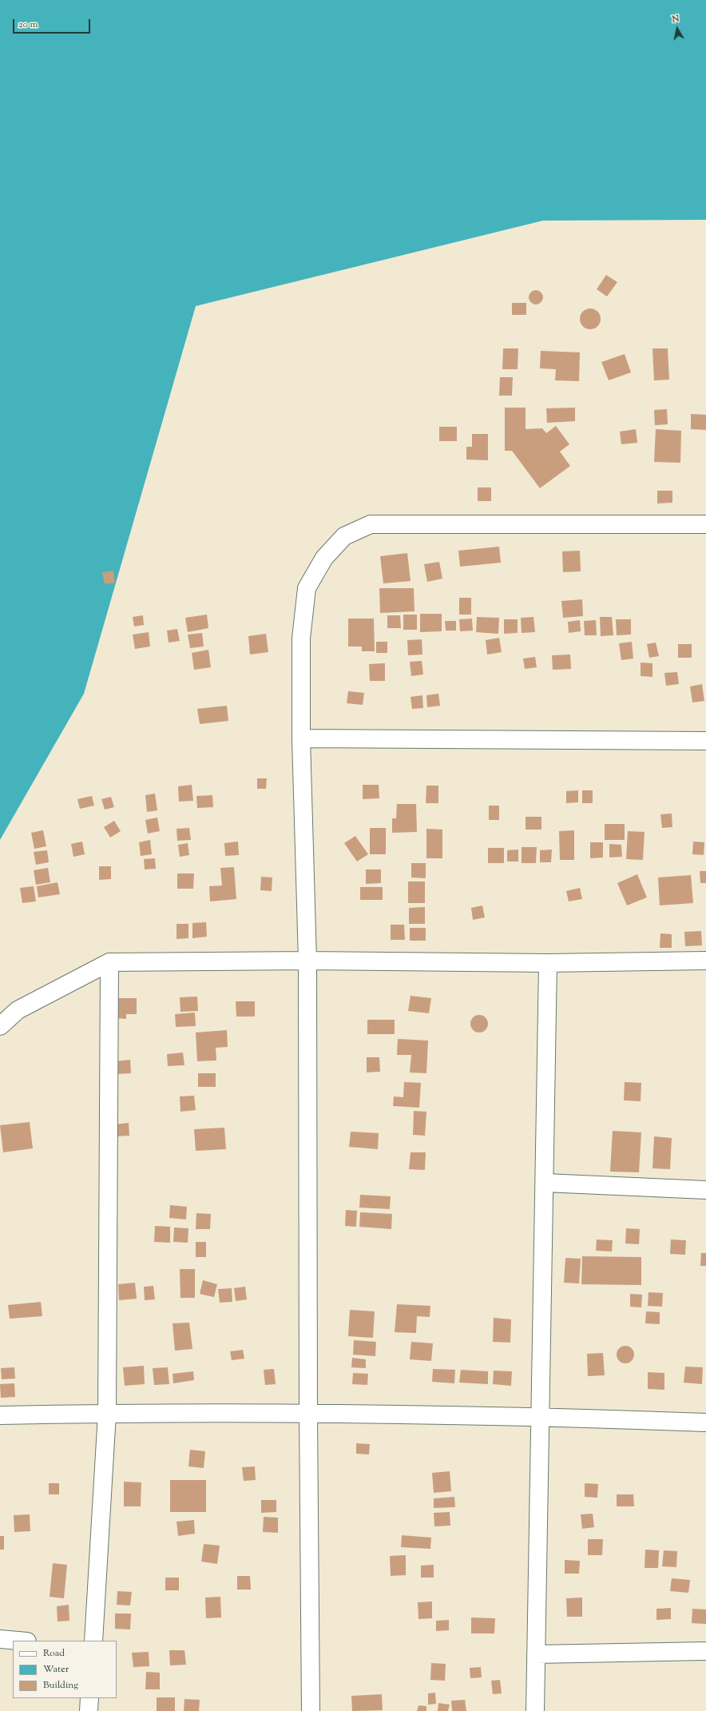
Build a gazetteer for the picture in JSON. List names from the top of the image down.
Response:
{
  "legend": ["Road", "Water", "Building"],
  "scale_bar": "20 m",
  "north": "top"
}
